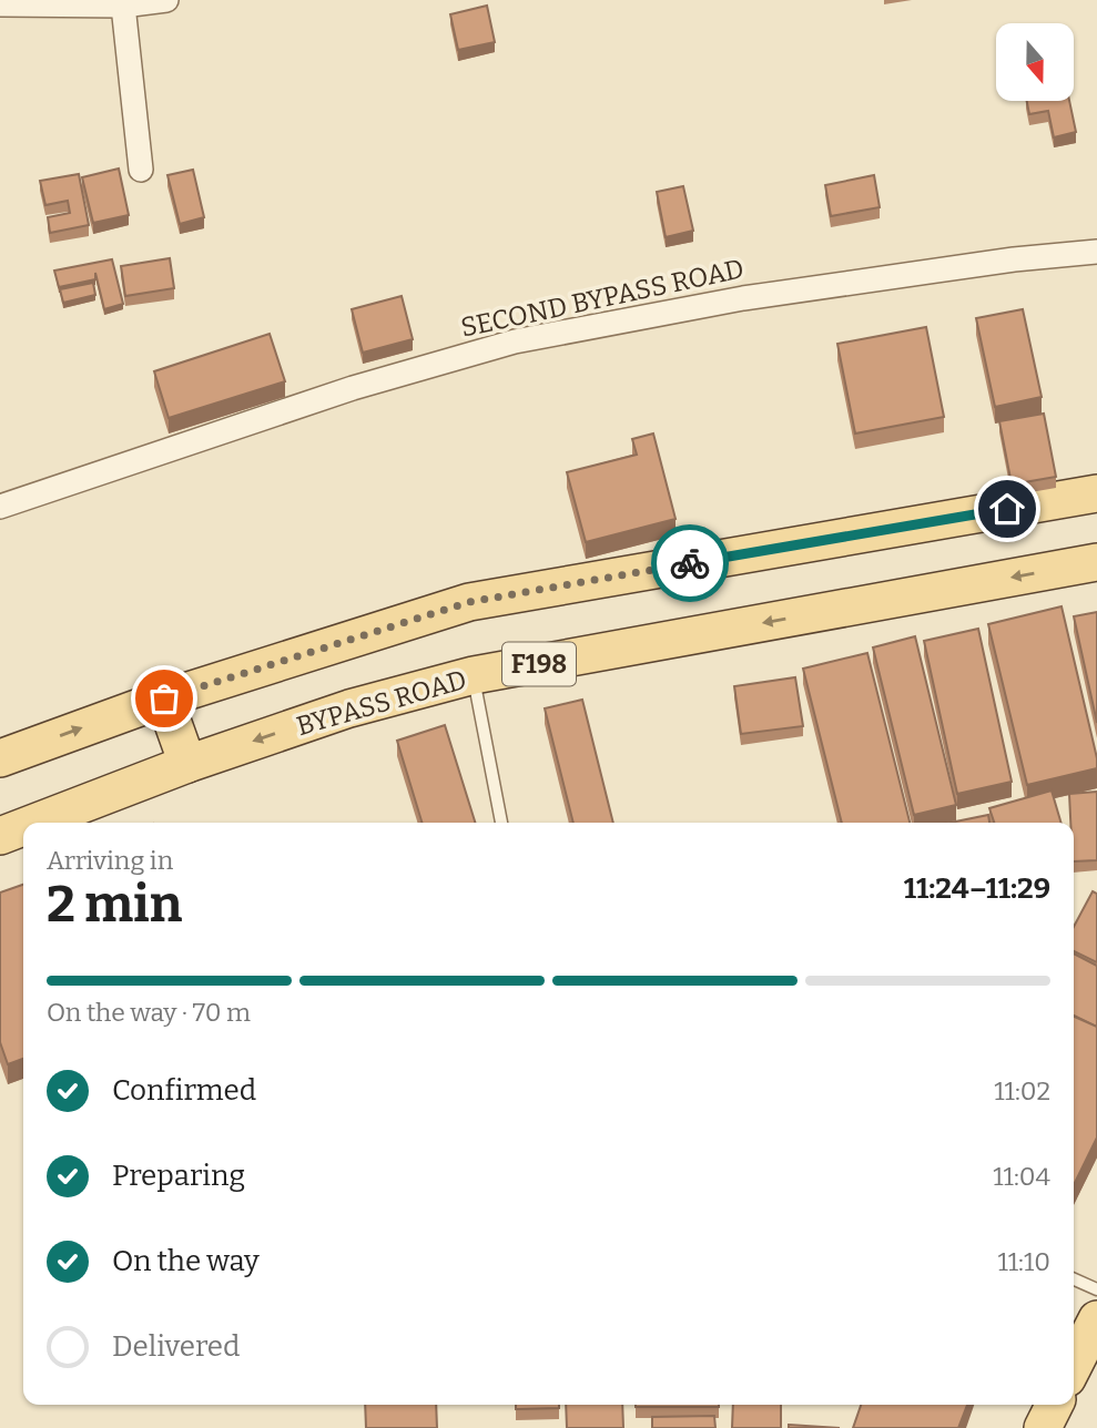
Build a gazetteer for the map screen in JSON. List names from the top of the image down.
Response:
{
  "streets": {
    "main road": ["F198", "BYPASS ROAD"],
    "street": ["SECOND BYPASS ROAD"]
  },
  "north": "bottom",
  "page": {
    "heading": ["2 min", "Arriving in", "11:24–11:29"],
    "bar": "On the way · 70 m",
    "list": [
      ["Confirmed", "11:02"],
      ["Preparing", "11:04"],
      ["On the way", "11:10"],
      "Delivered"
    ]
  }
}
